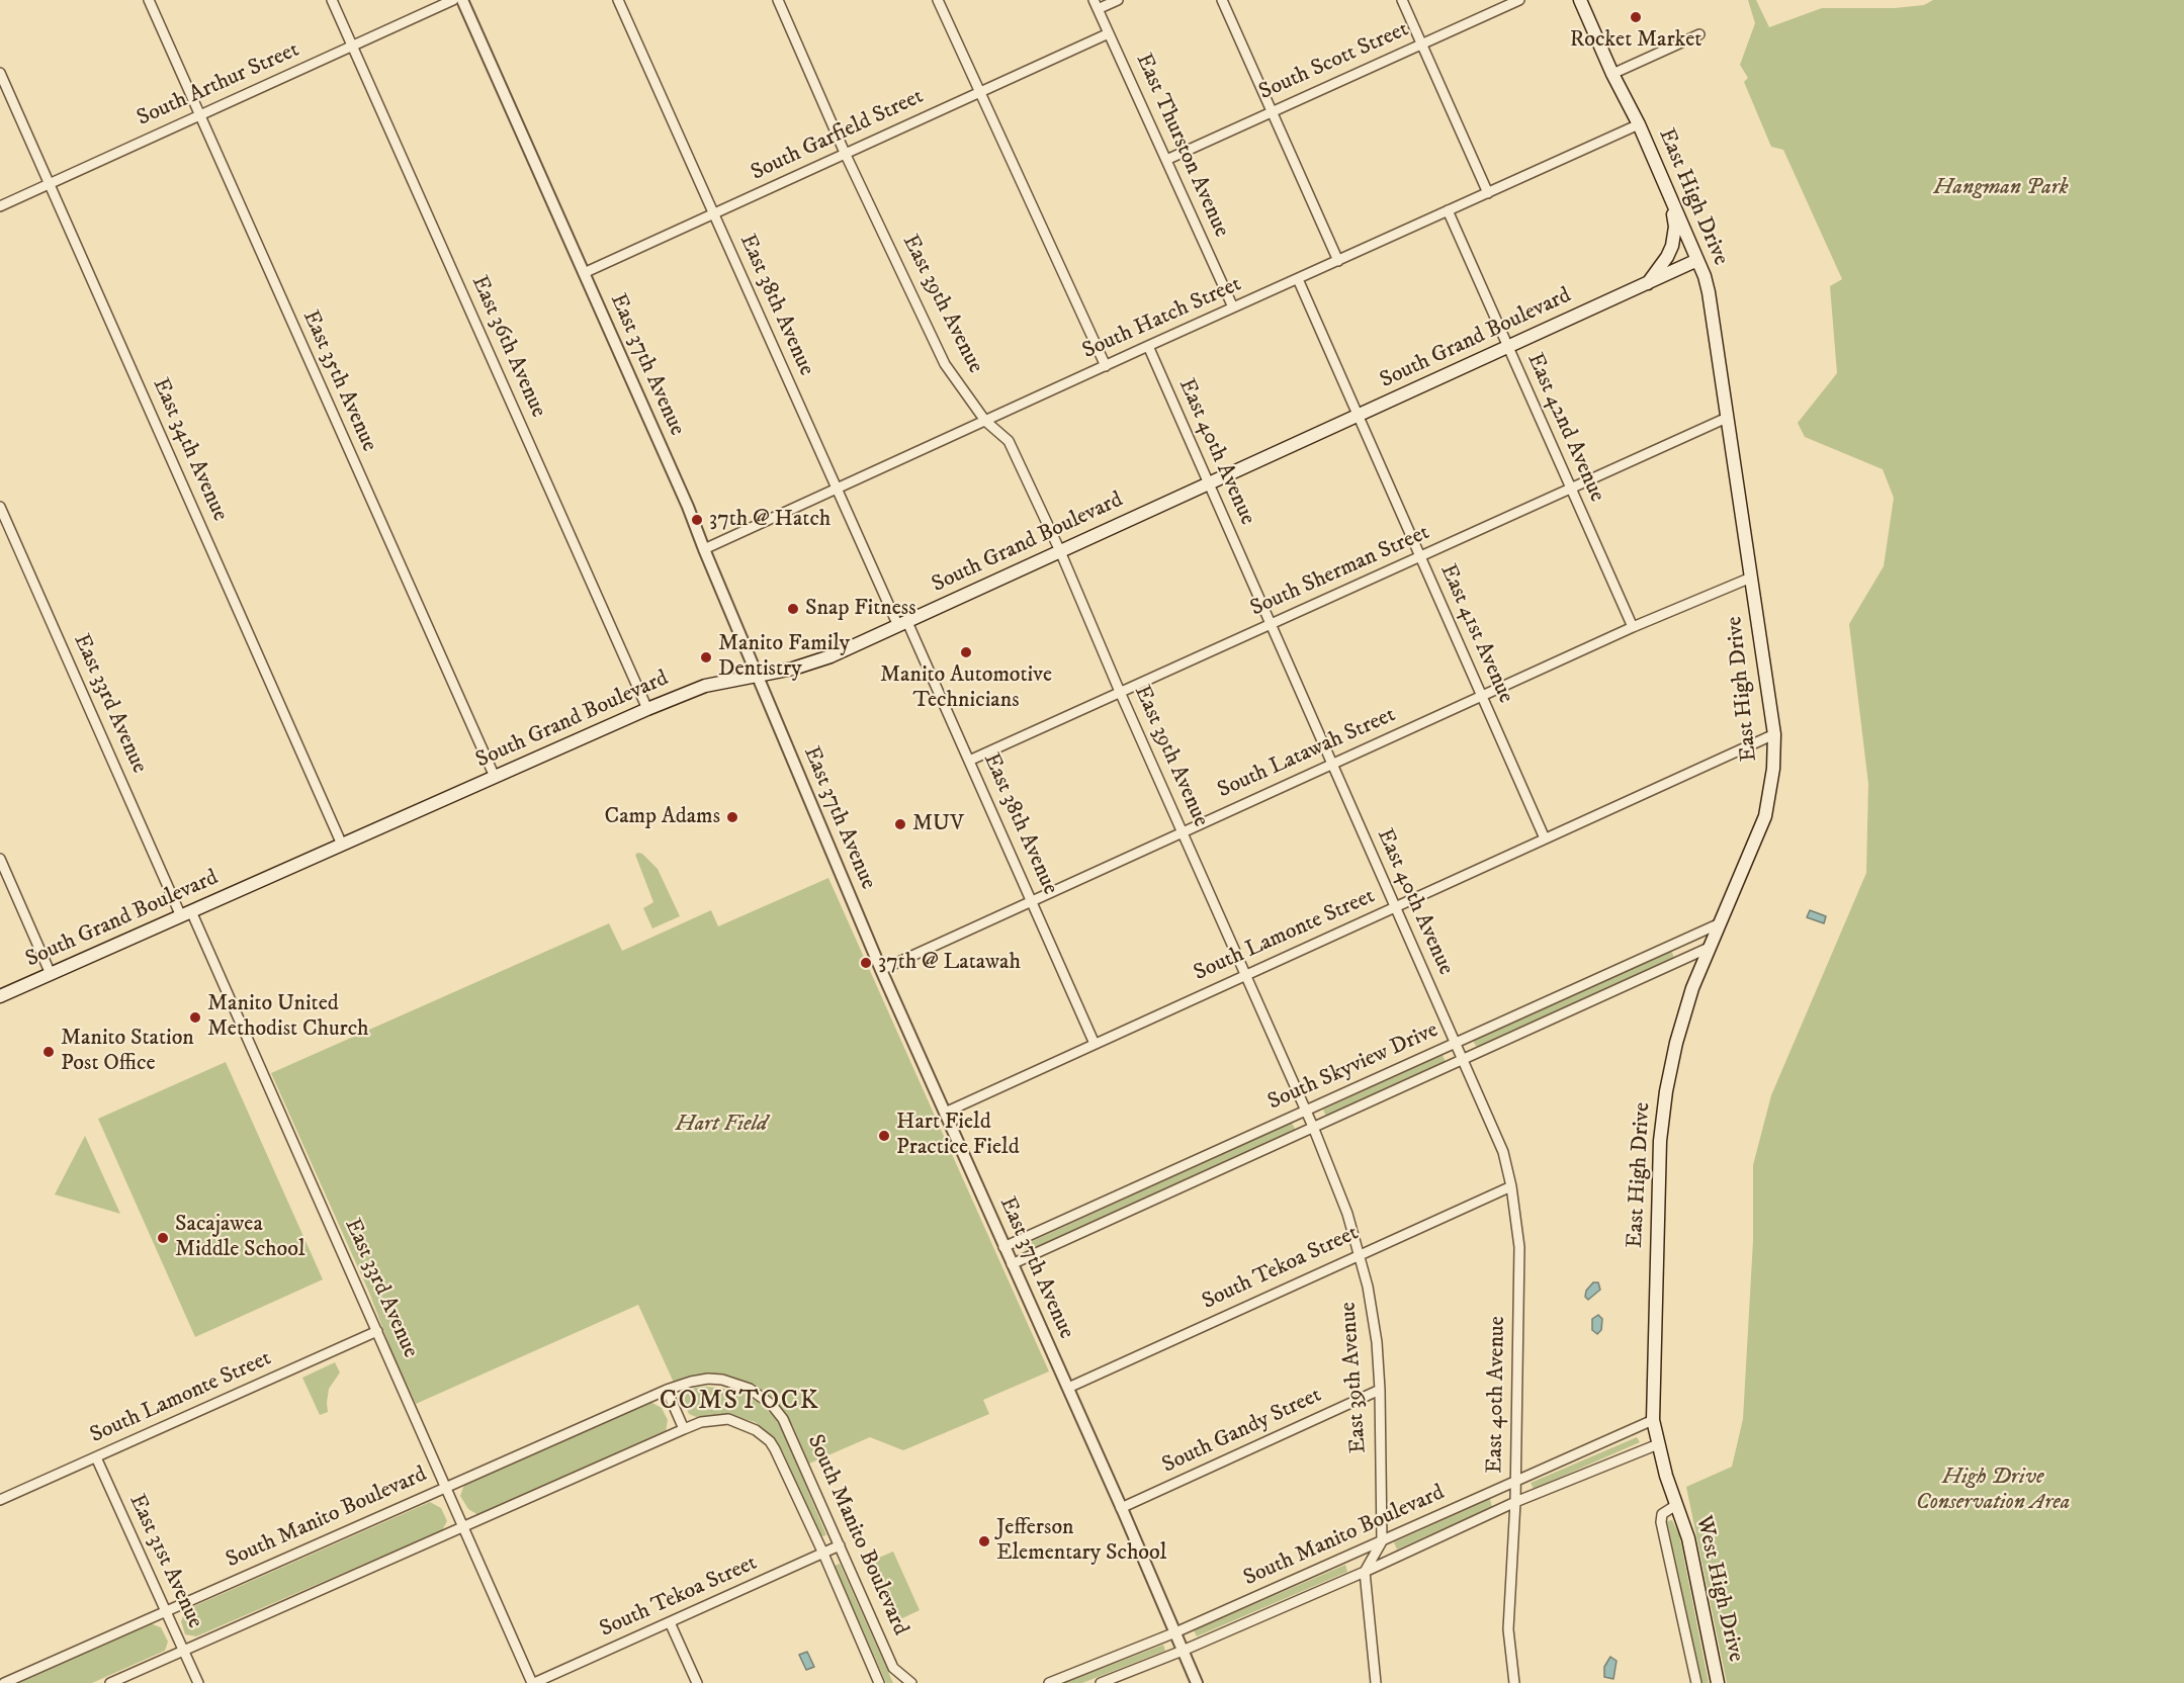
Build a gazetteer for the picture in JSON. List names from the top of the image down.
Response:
{
  "streets": {
    "main road": ["East High Drive", "South Grand Boulevard", "West High Drive"],
    "street": [
      "South Scott Street",
      "South Arthur Street",
      "South Garfield Street",
      "East Thurston Avenue",
      "East 39th Avenue",
      "East 38th Avenue",
      "South Hatch Street",
      "East 36th Avenue",
      "East 37th Avenue",
      "East 35th Avenue",
      "East 42nd Avenue",
      "East 34th Avenue",
      "East 40th Avenue",
      "South Sherman Street",
      "East 41st Avenue",
      "East 33rd Avenue",
      "South Latawah Street",
      "South Lamonte Street",
      "South Skyview Drive",
      "South Tekoa Street",
      "South Gandy Street",
      "South Manito Boulevard",
      "East 31st Avenue"
    ]
  },
  "crossings": [
    ["South Scott Street", "East Thurston Avenue"],
    ["South Arthur Street", "East 36th Avenue"],
    ["South Arthur Street", "East 35th Avenue"],
    ["South Arthur Street", "East 34th Avenue"],
    ["South Garfield Street", "East Thurston Avenue"],
    ["South Garfield Street", "East 39th Avenue"],
    ["South Garfield Street", "East 38th Avenue"],
    ["South Garfield Street", "East 37th Avenue"],
    ["East Thurston Avenue", "South Hatch Street"],
    ["East High Drive", "South Hatch Street"],
    ["East High Drive", "South Grand Boulevard"],
    ["East High Drive", "South Sherman Street"],
    ["East High Drive", "South Latawah Street"],
    ["East High Drive", "South Lamonte Street"],
    ["East High Drive", "South Skyview Drive"],
    ["East High Drive", "South Manito Boulevard"],
    ["East High Drive", "West High Drive"],
    ["East 39th Avenue", "South Hatch Street"],
    ["East 39th Avenue", "South Grand Boulevard"],
    ["East 39th Avenue", "South Sherman Street"],
    ["East 39th Avenue", "South Latawah Street"],
    ["East 39th Avenue", "South Lamonte Street"],
    ["East 39th Avenue", "South Skyview Drive"],
    ["East 39th Avenue", "South Tekoa Street"],
    ["East 39th Avenue", "South Gandy Street"],
    ["East 39th Avenue", "South Manito Boulevard"],
    ["East 38th Avenue", "South Hatch Street"],
    ["East 38th Avenue", "South Grand Boulevard"],
    ["East 38th Avenue", "South Sherman Street"],
    ["East 38th Avenue", "South Latawah Street"],
    ["East 38th Avenue", "South Lamonte Street"],
    ["South Hatch Street", "East 37th Avenue"],
    ["South Hatch Street", "East 42nd Avenue"],
    ["South Hatch Street", "East 40th Avenue"],
    ["South Hatch Street", "East 41st Avenue"],
    ["South Grand Boulevard", "East 36th Avenue"],
    ["South Grand Boulevard", "East 37th Avenue"],
    ["South Grand Boulevard", "East 35th Avenue"],
    ["South Grand Boulevard", "East 42nd Avenue"],
    ["South Grand Boulevard", "East 34th Avenue"],
    ["South Grand Boulevard", "East 40th Avenue"],
    ["South Grand Boulevard", "East 41st Avenue"],
    ["South Grand Boulevard", "East 33rd Avenue"],
    ["East 37th Avenue", "South Latawah Street"],
    ["East 37th Avenue", "South Lamonte Street"],
    ["East 37th Avenue", "South Skyview Drive"],
    ["East 37th Avenue", "South Tekoa Street"],
    ["East 37th Avenue", "South Gandy Street"],
    ["East 37th Avenue", "South Manito Boulevard"],
    ["East 42nd Avenue", "South Sherman Street"],
    ["East 42nd Avenue", "South Latawah Street"],
    ["East 40th Avenue", "South Sherman Street"],
    ["East 40th Avenue", "South Latawah Street"],
    ["East 40th Avenue", "South Lamonte Street"],
    ["East 40th Avenue", "South Skyview Drive"],
    ["East 40th Avenue", "South Tekoa Street"],
    ["East 40th Avenue", "South Manito Boulevard"],
    ["South Sherman Street", "East 41st Avenue"],
    ["East 41st Avenue", "South Latawah Street"],
    ["East 41st Avenue", "South Lamonte Street"],
    ["East 33rd Avenue", "South Lamonte Street"],
    ["East 33rd Avenue", "South Tekoa Street"],
    ["East 33rd Avenue", "South Manito Boulevard"],
    ["South Lamonte Street", "East 31st Avenue"],
    ["South Tekoa Street", "South Manito Boulevard"],
    ["South Manito Boulevard", "East 31st Avenue"],
    ["South Manito Boulevard", "West High Drive"]
  ],
  "districts": ["COMSTOCK"],
  "parks": ["Hangman Park", "Hart Field", "High Drive Conservation Area"],
  "places": [
    "Rocket Market",
    "37th @ Hatch",
    "Snap Fitness",
    "Manito Automotive Technicians",
    "Manito Family Dentistry",
    "Camp Adams",
    "MUV",
    "37th @ Latawah",
    "Manito United Methodist Church",
    "Manito Station Post Office",
    "Hart Field Practice Field",
    "Sacajawea Middle School",
    "Jefferson Elementary School"
  ]
}
